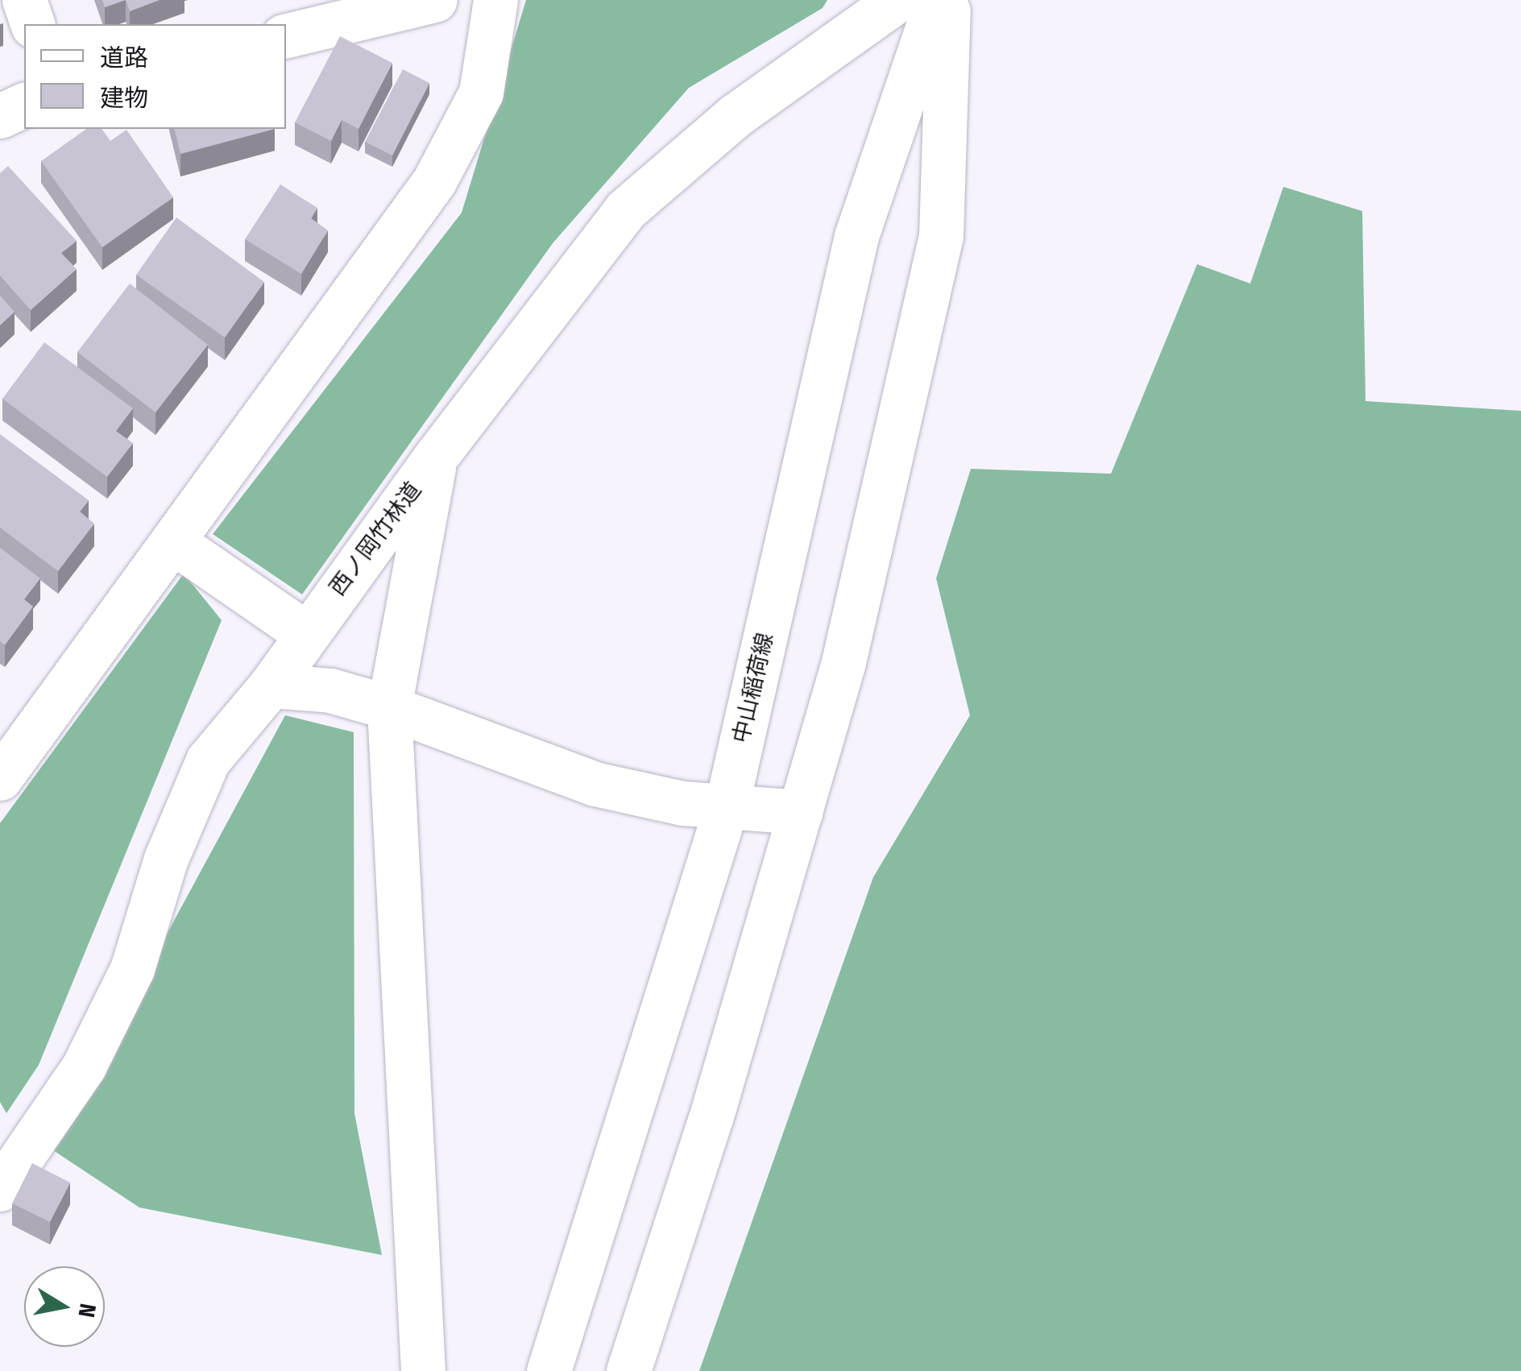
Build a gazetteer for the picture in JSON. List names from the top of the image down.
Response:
{
  "streets": {
    "street": ["西ノ岡竹林道", "中山稲荷線"]
  },
  "legend": ["道路", "建物"],
  "north": "right"
}
